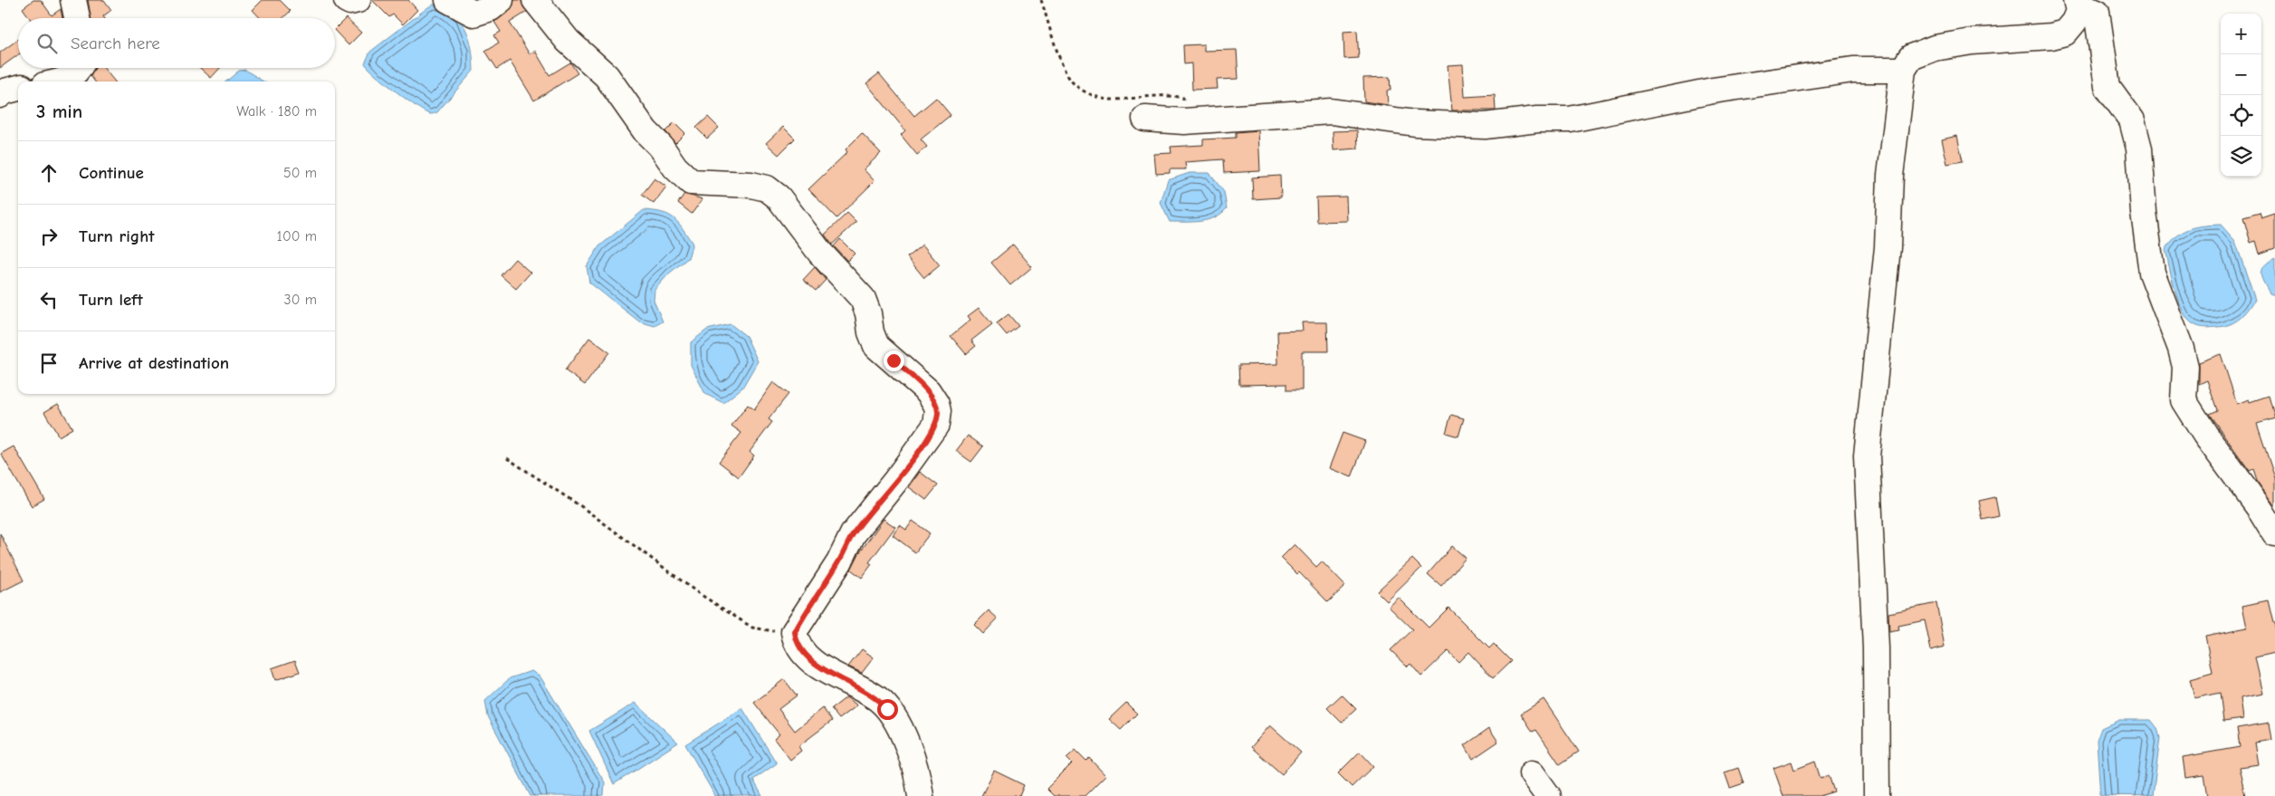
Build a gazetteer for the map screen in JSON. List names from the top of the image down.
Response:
{
  "page": {
    "map_buttons": ["+", "−"],
    "search": "Search here",
    "heading": ["3 min", "Walk · 180 m"],
    "list": [
      ["Continue", "50 m"],
      ["Turn right", "100 m"],
      ["Turn left", "30 m"],
      "Arrive at destination"
    ]
  }
}
